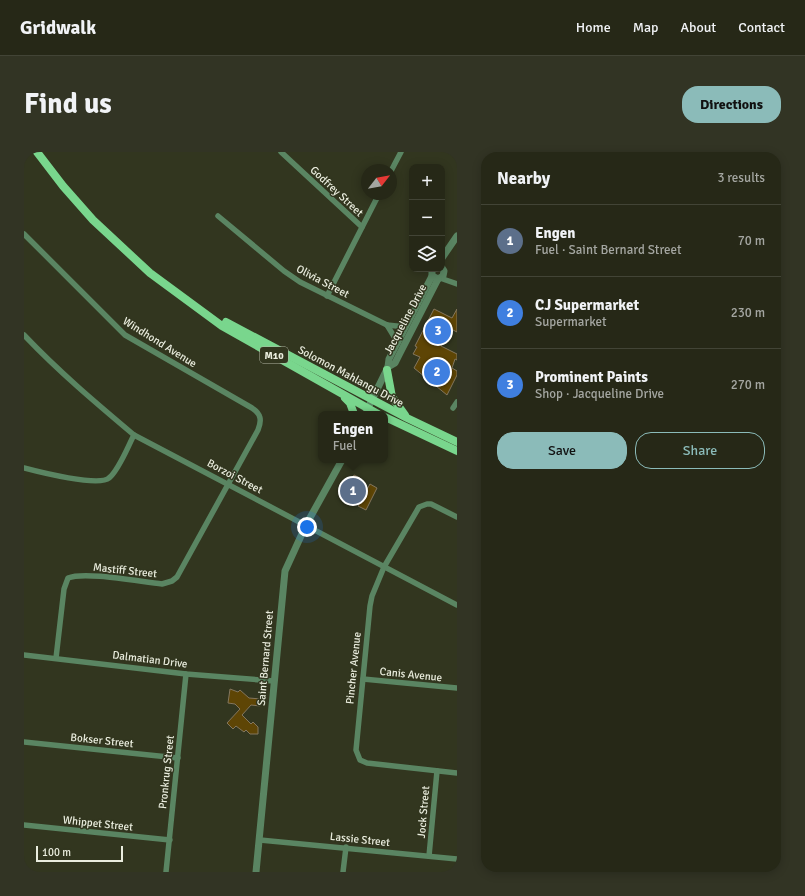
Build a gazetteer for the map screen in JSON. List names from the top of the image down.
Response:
{
  "streets": {
    "main road": ["M10", "Solomon Mahlangu Drive"],
    "street": [
      "Godfrey Street",
      "Olivia Street",
      "Jacqueline Drive",
      "Windhond Avenue",
      "Borzoi Street",
      "Mastiff Street",
      "Saint Bernard Street",
      "Dalmatian Drive",
      "Pincher Avenue",
      "Canis Avenue",
      "Bokser Street",
      "Pronkrug Street",
      "Jock Street",
      "Whippet Street",
      "Lassie Street"
    ]
  },
  "crossings": [
    ["Olivia Street", "Jacqueline Drive"],
    ["Jacqueline Drive", "Solomon Mahlangu Drive"],
    ["Windhond Avenue", "Mastiff Street"],
    ["Borzoi Street", "Mastiff Street"],
    ["Borzoi Street", "Saint Bernard Street"],
    ["Borzoi Street", "Pincher Avenue"],
    ["Mastiff Street", "Dalmatian Drive"],
    ["Saint Bernard Street", "Dalmatian Drive"],
    ["Saint Bernard Street", "Lassie Street"],
    ["Dalmatian Drive", "Pronkrug Street"],
    ["Pincher Avenue", "Canis Avenue"],
    ["Pincher Avenue", "Jock Street"],
    ["Bokser Street", "Pronkrug Street"],
    ["Pronkrug Street", "Whippet Street"],
    ["Jock Street", "Lassie Street"]
  ],
  "scale_bar": "100 m",
  "north": "top right",
  "page": {
    "header": "Gridwalk",
    "nav": [
      "Home",
      "Map",
      "About",
      "Contact"
    ],
    "buttons": [
      "Directions",
      ["Save", "Share"]
    ],
    "title": "Find us",
    "heading": ["Nearby", "3 results"],
    "map_buttons": ["+", "−"],
    "list": [
      {
        "mark": "1",
        "name": "Engen",
        "note": "Fuel · Saint Bernard Street",
        "value": "70 m"
      },
      {
        "mark": "2",
        "name": "CJ Supermarket",
        "note": "Supermarket",
        "value": "230 m"
      },
      {
        "mark": "3",
        "name": "Prominent Paints",
        "note": "Shop · Jacqueline Drive",
        "value": "270 m"
      }
    ],
    "pins": ["3", "2", "1"],
    "popup": ["Engen", "Fuel"],
    "scale": "100 m"
  }
}
